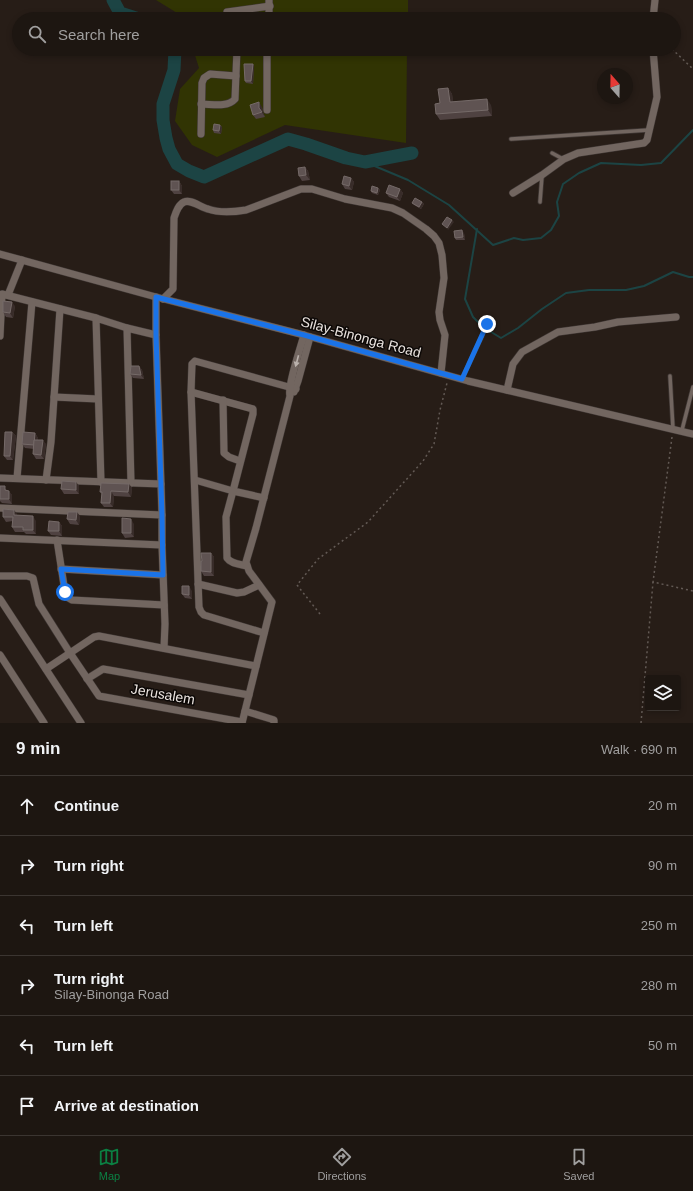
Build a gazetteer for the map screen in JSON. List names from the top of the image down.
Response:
{
  "streets": {
    "street": ["Silay-Binonga Road", "Jerusalem"]
  },
  "north": "top",
  "page": {
    "search": "Search here",
    "heading": ["9 min", "Walk · 690 m"],
    "list": [
      ["Continue", "20 m"],
      ["Turn right", "90 m"],
      ["Turn left", "250 m"],
      ["Turn right", "Silay-Binonga Road", "280 m"],
      ["Turn left", "50 m"],
      "Arrive at destination"
    ],
    "nav": ["Map", "Directions", "Saved"]
  }
}
